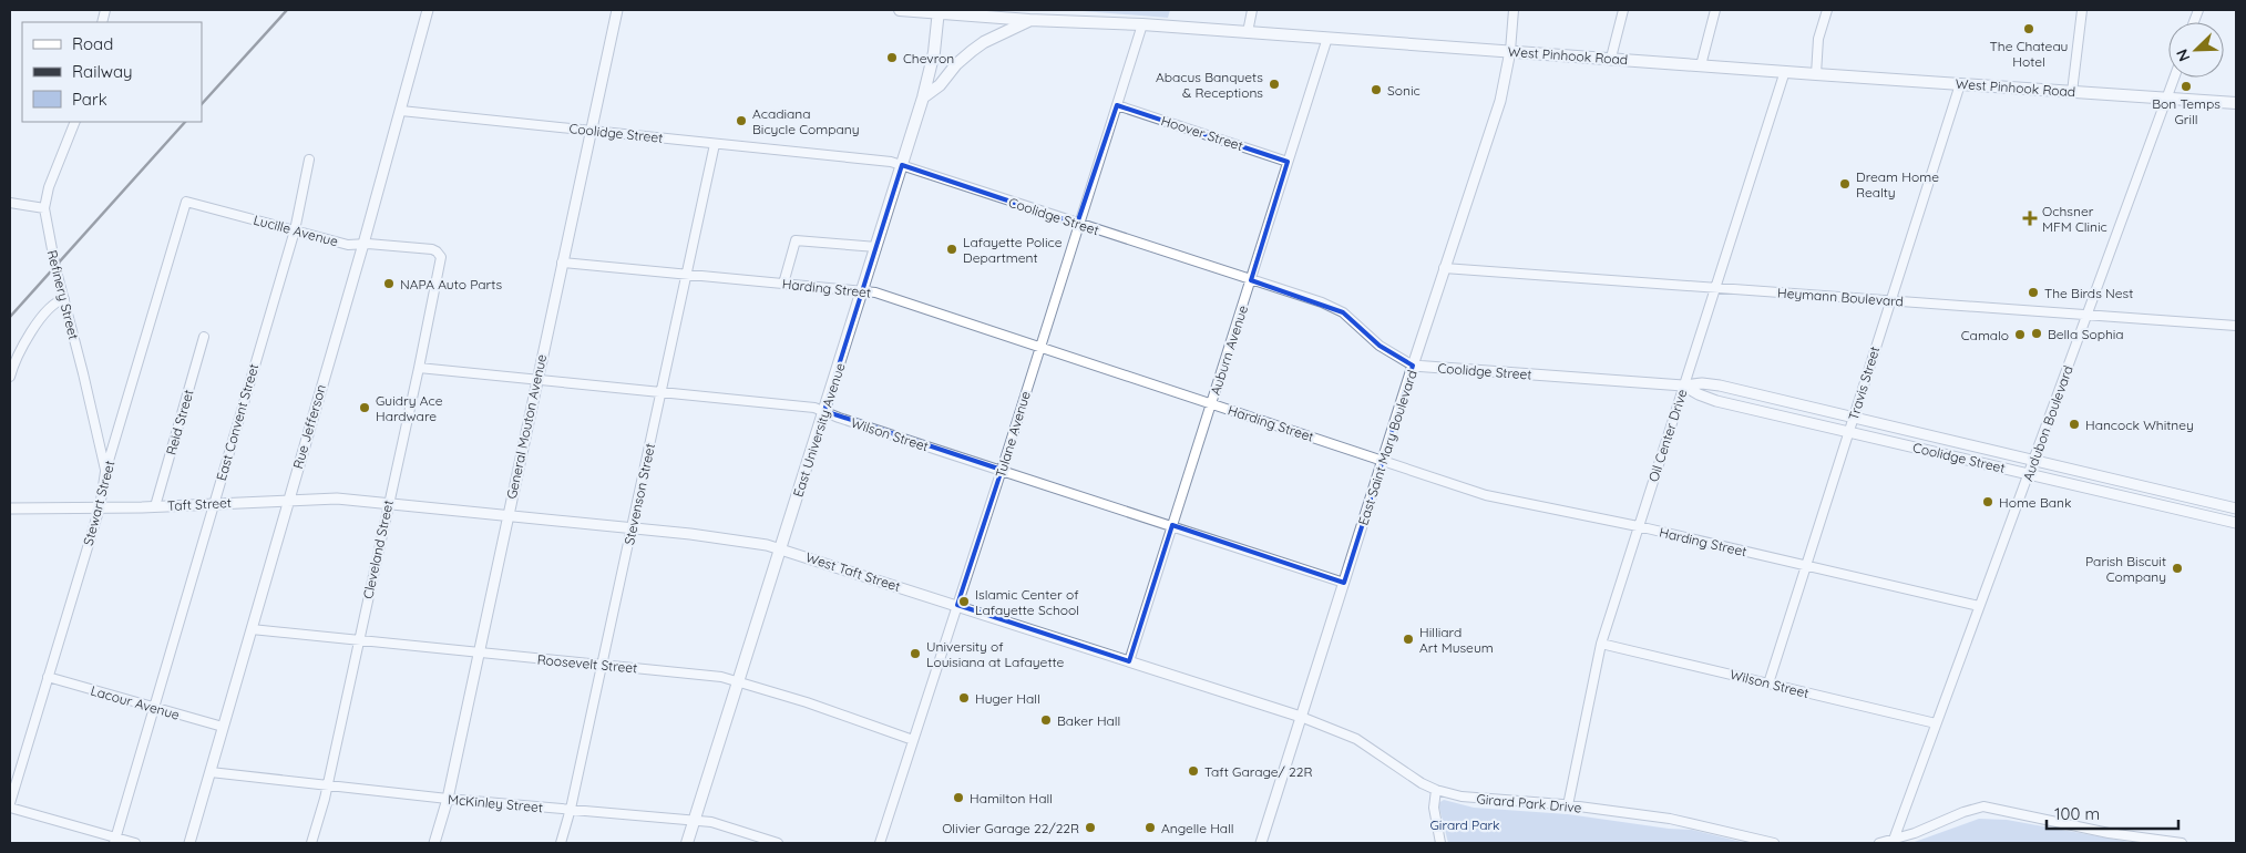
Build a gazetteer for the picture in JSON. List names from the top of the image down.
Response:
{
  "streets": {
    "main road": ["West Pinhook Road", "East University Avenue"],
    "street": [
      "Coolidge Street",
      "Hoover Street",
      "Lucille Avenue",
      "Harding Street",
      "Refinery Street",
      "Heymann Boulevard",
      "Auburn Avenue",
      "Travis Street",
      "Reid Street",
      "East Convent Street",
      "Audubon Boulevard",
      "Rue Jefferson",
      "General Mouton Avenue",
      "Wilson Street",
      "Tulane Avenue",
      "Oil Center Drive",
      "East Saint Mary Boulevard",
      "Stevenson Street",
      "Stewart Street",
      "Taft Street",
      "Cleveland Street",
      "West Taft Street",
      "Roosevelt Street",
      "Lacour Avenue",
      "McKinley Street",
      "Girard Park Drive"
    ]
  },
  "crossings": [
    ["West Pinhook Road", "Auburn Avenue"],
    ["West Pinhook Road", "Travis Street"],
    ["West Pinhook Road", "Audubon Boulevard"],
    ["West Pinhook Road", "East University Avenue"],
    ["West Pinhook Road", "Tulane Avenue"],
    ["West Pinhook Road", "Oil Center Drive"],
    ["West Pinhook Road", "East Saint Mary Boulevard"],
    ["Coolidge Street", "Auburn Avenue"],
    ["Coolidge Street", "Travis Street"],
    ["Coolidge Street", "Audubon Boulevard"],
    ["Coolidge Street", "Rue Jefferson"],
    ["Coolidge Street", "General Mouton Avenue"],
    ["Coolidge Street", "East University Avenue"],
    ["Coolidge Street", "Tulane Avenue"],
    ["Coolidge Street", "Oil Center Drive"],
    ["Coolidge Street", "East Saint Mary Boulevard"],
    ["Coolidge Street", "Stevenson Street"],
    ["Hoover Street", "Auburn Avenue"],
    ["Hoover Street", "Tulane Avenue"],
    ["Lucille Avenue", "East Convent Street"],
    ["Lucille Avenue", "Rue Jefferson"],
    ["Lucille Avenue", "Stewart Street"],
    ["Lucille Avenue", "Cleveland Street"],
    ["Harding Street", "Auburn Avenue"],
    ["Harding Street", "Travis Street"],
    ["Harding Street", "Audubon Boulevard"],
    ["Harding Street", "General Mouton Avenue"],
    ["Harding Street", "East University Avenue"],
    ["Harding Street", "Tulane Avenue"],
    ["Harding Street", "Oil Center Drive"],
    ["Harding Street", "East Saint Mary Boulevard"],
    ["Harding Street", "Stevenson Street"],
    ["Refinery Street", "Stewart Street"],
    ["Heymann Boulevard", "Travis Street"],
    ["Heymann Boulevard", "Audubon Boulevard"],
    ["Heymann Boulevard", "Oil Center Drive"],
    ["Heymann Boulevard", "East Saint Mary Boulevard"],
    ["Auburn Avenue", "Wilson Street"],
    ["Auburn Avenue", "West Taft Street"],
    ["Travis Street", "Wilson Street"],
    ["Reid Street", "Taft Street"],
    ["East Convent Street", "Taft Street"],
    ["East Convent Street", "Lacour Avenue"],
    ["Audubon Boulevard", "Wilson Street"],
    ["Rue Jefferson", "Taft Street"],
    ["Rue Jefferson", "Roosevelt Street"],
    ["Rue Jefferson", "Lacour Avenue"],
    ["Rue Jefferson", "McKinley Street"],
    ["General Mouton Avenue", "Wilson Street"],
    ["General Mouton Avenue", "West Taft Street"],
    ["General Mouton Avenue", "Roosevelt Street"],
    ["General Mouton Avenue", "McKinley Street"],
    ["East University Avenue", "Wilson Street"],
    ["East University Avenue", "West Taft Street"],
    ["East University Avenue", "Roosevelt Street"],
    ["East University Avenue", "McKinley Street"],
    ["Wilson Street", "Tulane Avenue"],
    ["Wilson Street", "Oil Center Drive"],
    ["Wilson Street", "East Saint Mary Boulevard"],
    ["Wilson Street", "Stevenson Street"],
    ["Wilson Street", "Cleveland Street"],
    ["Tulane Avenue", "West Taft Street"],
    ["Tulane Avenue", "Roosevelt Street"],
    ["Oil Center Drive", "Girard Park Drive"],
    ["East Saint Mary Boulevard", "West Taft Street"],
    ["East Saint Mary Boulevard", "Girard Park Drive"],
    ["Stevenson Street", "West Taft Street"],
    ["Stevenson Street", "Roosevelt Street"],
    ["Stevenson Street", "McKinley Street"],
    ["Stewart Street", "Taft Street"],
    ["Stewart Street", "Lacour Avenue"],
    ["Taft Street", "Cleveland Street"],
    ["Taft Street", "West Taft Street"],
    ["Cleveland Street", "West Taft Street"],
    ["Cleveland Street", "Roosevelt Street"],
    ["Cleveland Street", "McKinley Street"],
    ["West Taft Street", "Girard Park Drive"]
  ],
  "parks": ["Girard Park"],
  "places": {
    "other": [
      "The Chateau Hotel",
      "Chevron",
      "Abacus Banquets & Receptions",
      "Bon Temps Grill",
      "Sonic",
      "Acadiana Bicycle Company",
      "Dream Home Realty",
      "Lafayette Police Department",
      "NAPA Auto Parts",
      "The Birds Nest",
      "Bella Sophia",
      "Camalo",
      "Guidry Ace Hardware",
      "Hancock Whitney",
      "Home Bank",
      "Parish Biscuit Company",
      "Islamic Center of Lafayette School",
      "Hilliard Art Museum",
      "University of Louisiana at Lafayette",
      "Huger Hall",
      "Baker Hall",
      "Taft Garage/ 22R",
      "Hamilton Hall",
      "Olivier Garage 22/22R",
      "Angelle Hall"
    ],
    "health": ["Ochsner MFM Clinic"]
  },
  "legend": ["Road", "Railway", "Park"],
  "scale_bar": "100 m",
  "north": "bottom left"
}
